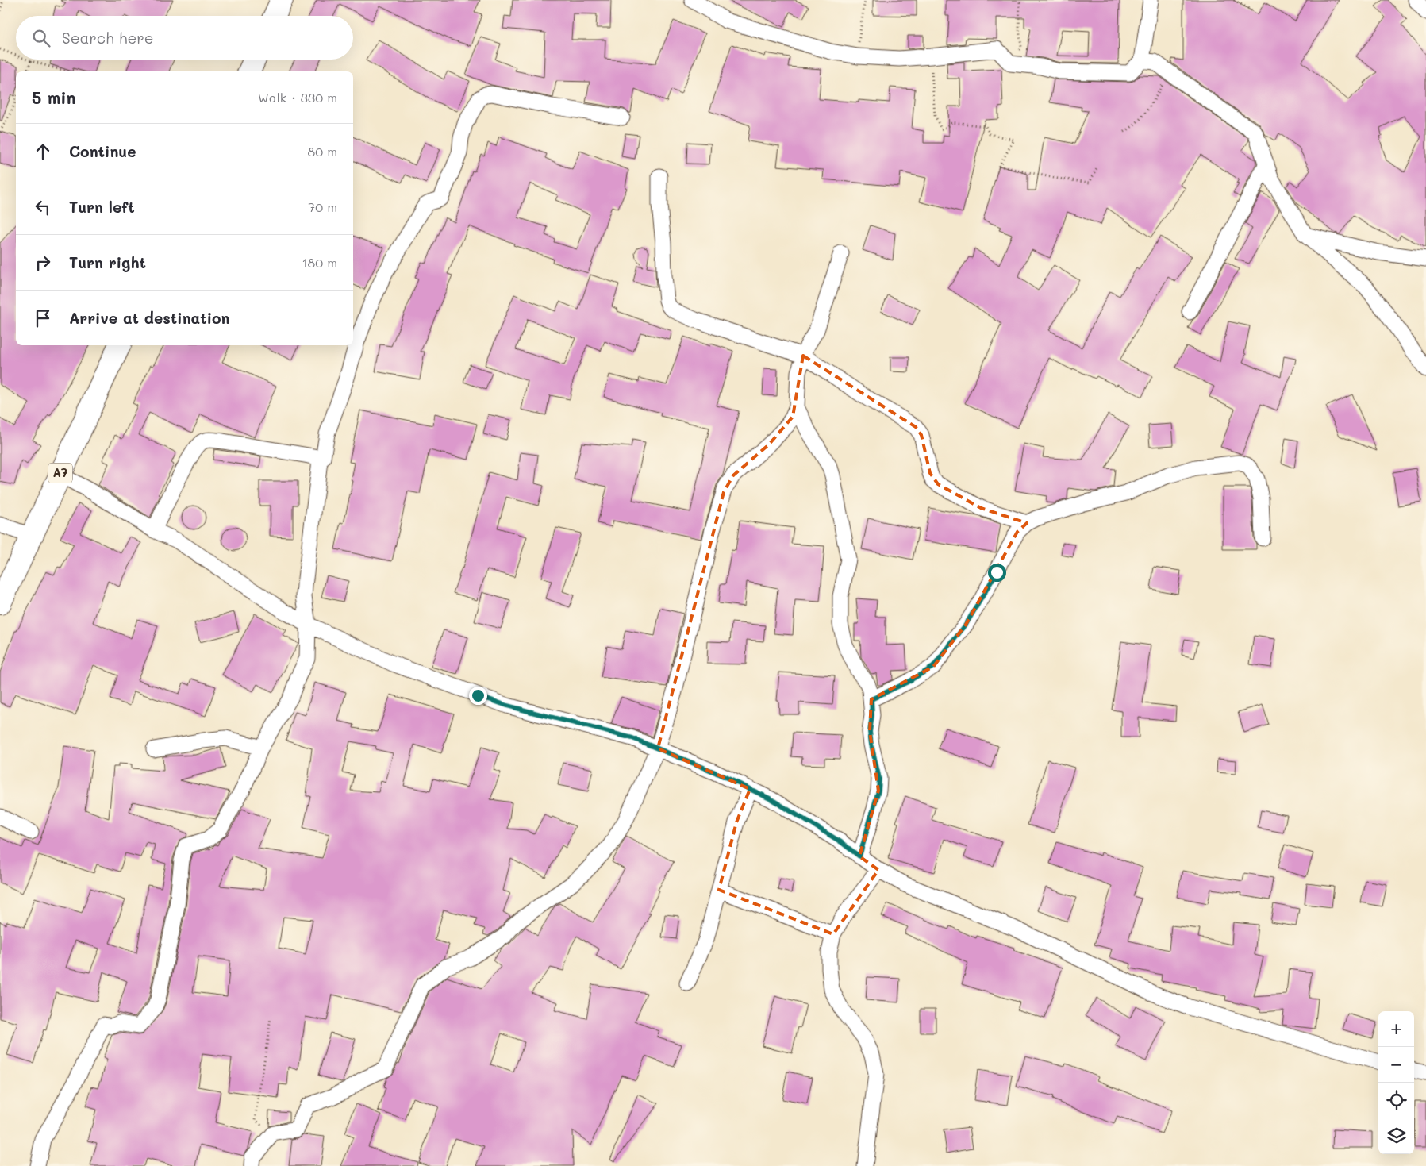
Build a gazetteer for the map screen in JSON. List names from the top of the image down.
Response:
{
  "streets": {
    "highway": ["A7"]
  },
  "page": {
    "search": "Search here",
    "heading": ["5 min", "Walk · 330 m"],
    "list": [
      ["Continue", "80 m"],
      ["Turn left", "70 m"],
      ["Turn right", "180 m"],
      "Arrive at destination"
    ],
    "map_buttons": ["+", "−"]
  }
}
